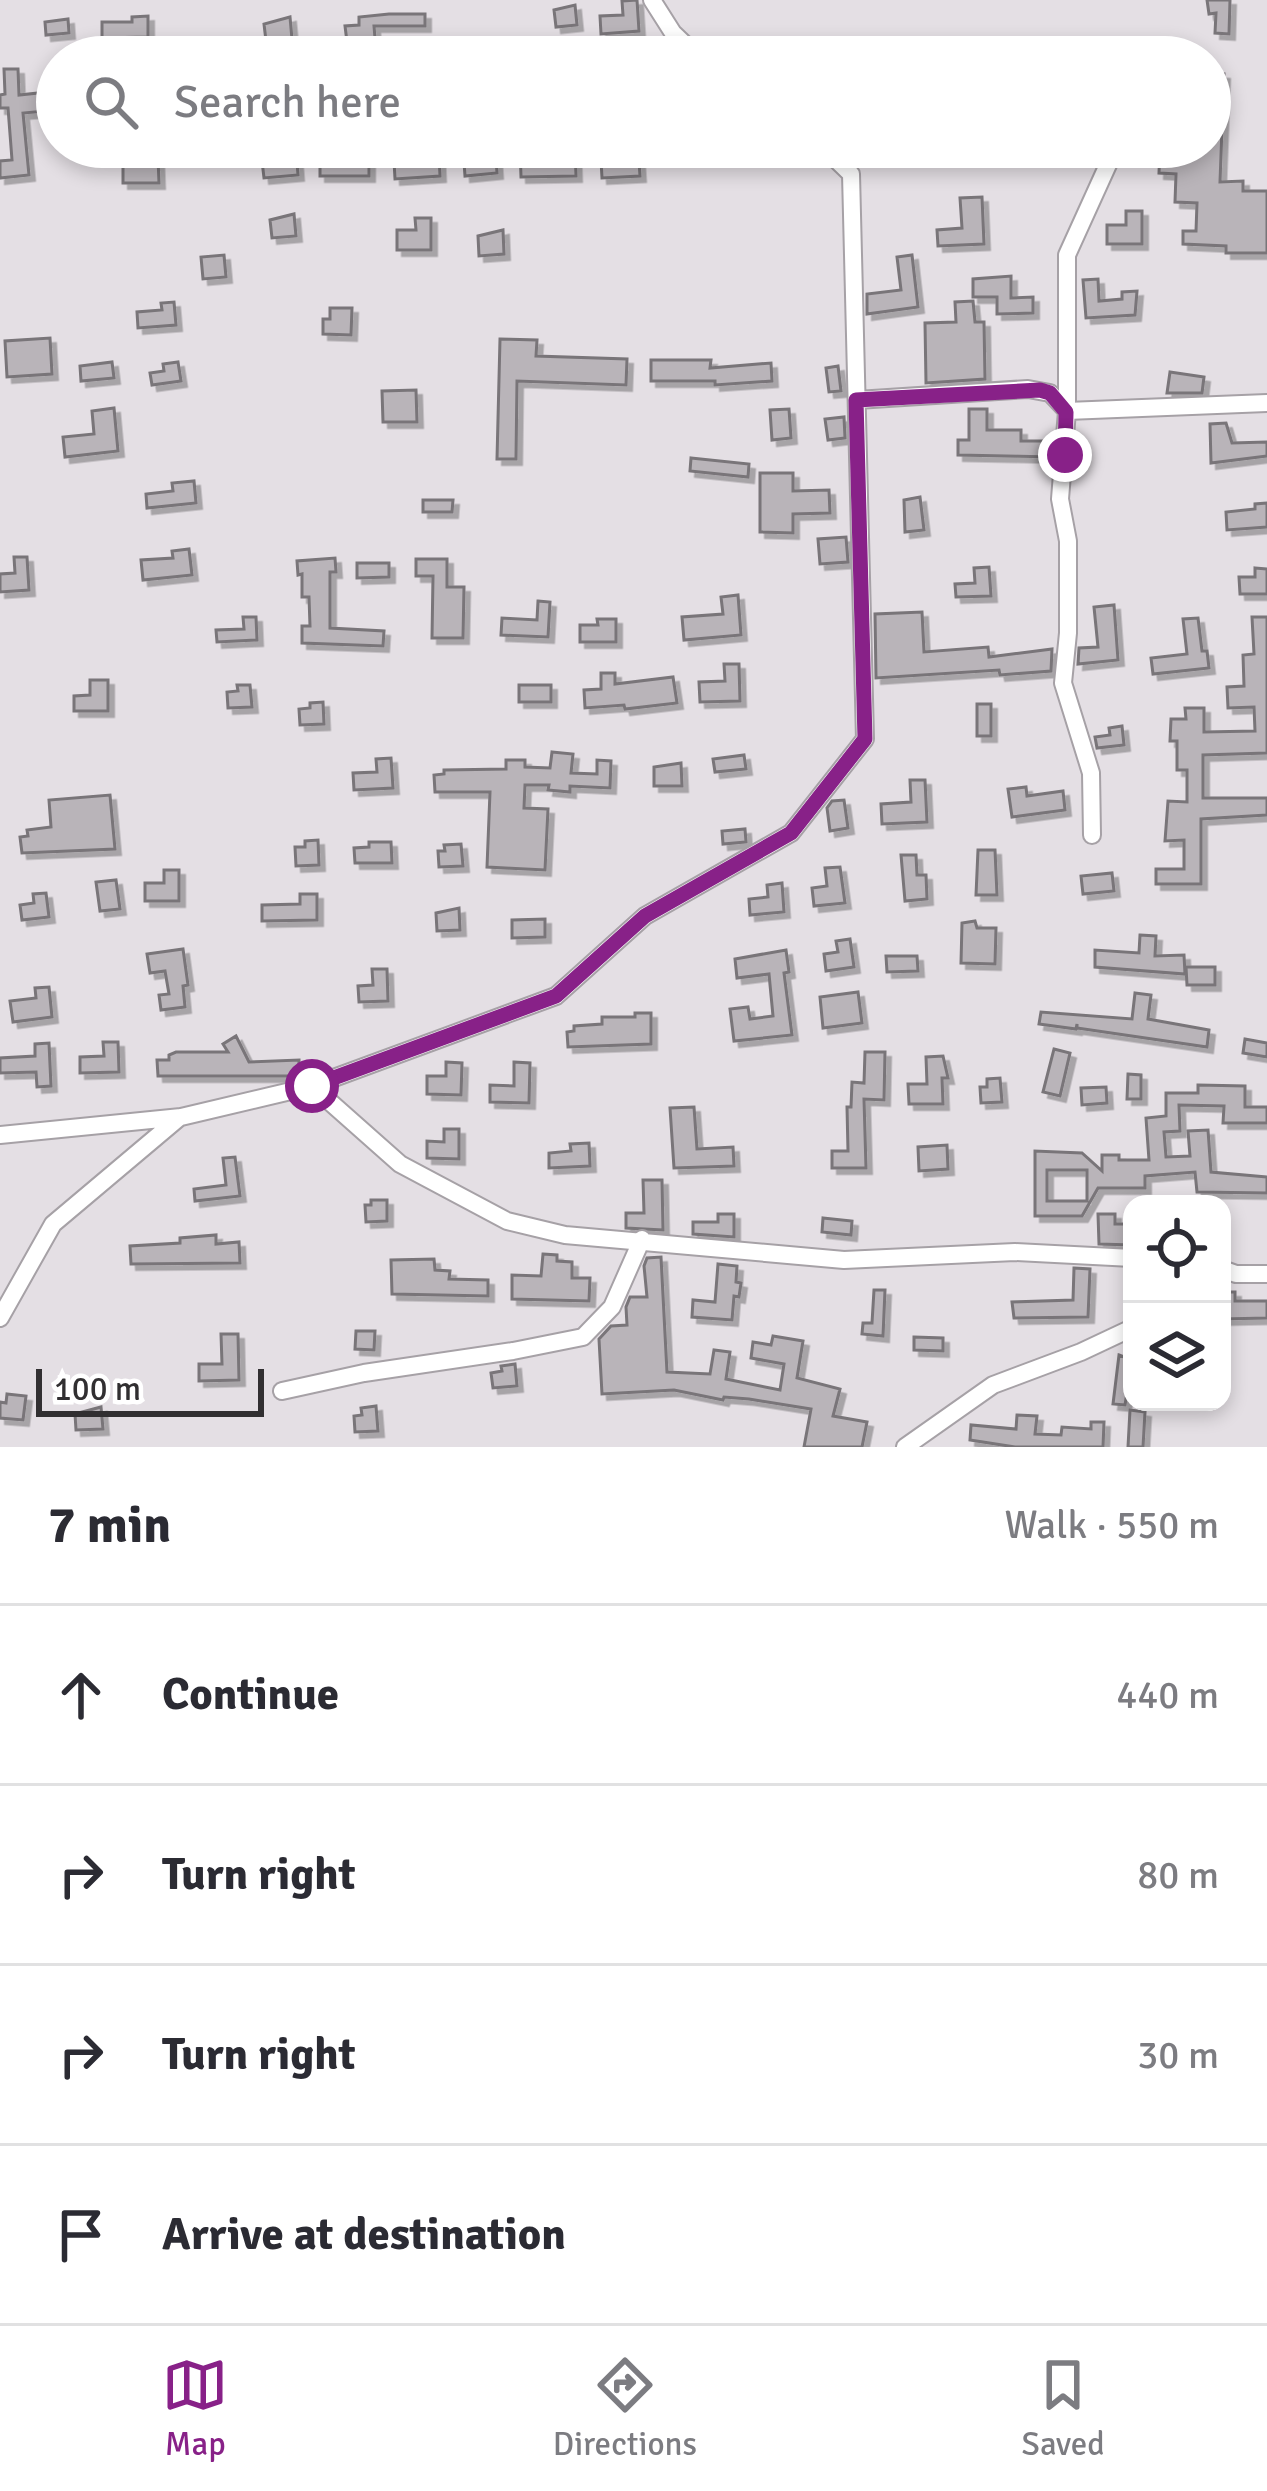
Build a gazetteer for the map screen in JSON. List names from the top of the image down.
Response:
{
  "scale_bar": "100 m",
  "page": {
    "search": "Search here",
    "scale": "100 m",
    "heading": ["7 min", "Walk · 550 m"],
    "list": [
      ["Continue", "440 m"],
      ["Turn right", "80 m"],
      ["Turn right", "30 m"],
      "Arrive at destination"
    ],
    "nav": ["Map", "Directions", "Saved"]
  }
}
